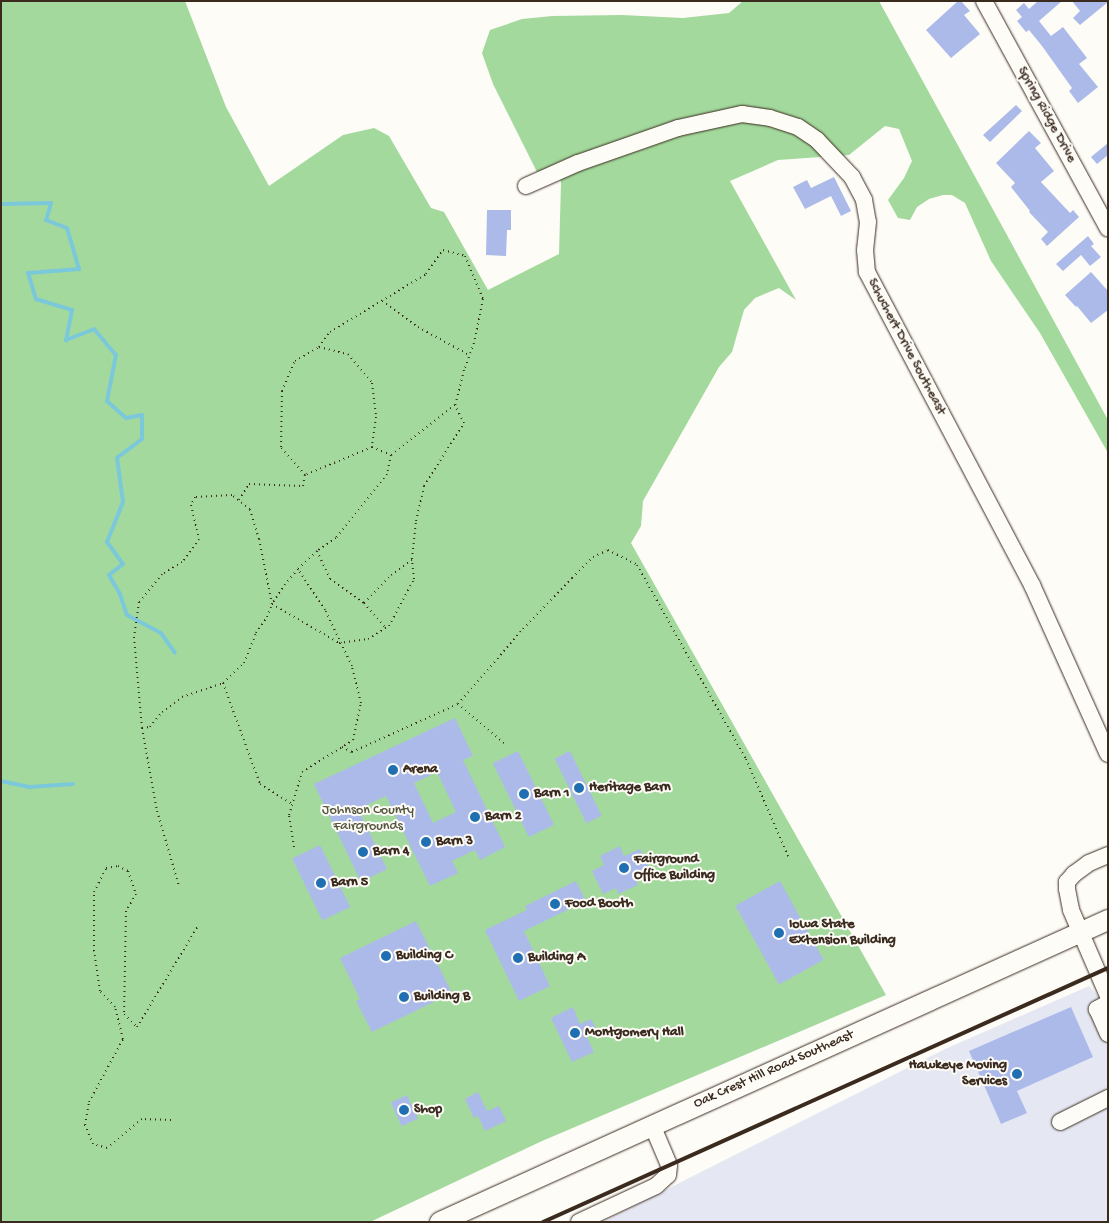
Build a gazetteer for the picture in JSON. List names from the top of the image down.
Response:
{
  "streets": {
    "main road": ["Oak Crest Hill Road Southeast"],
    "street": ["Spring Ridge Drive", "Schuchert Drive Southeast"]
  },
  "parks": ["Johnson County Fairgrounds"],
  "places": [
    "Arena",
    "Heritage Barn",
    "Barn 1",
    "Barn 2",
    "Barn 3",
    "Barn 4",
    "Fairground Office Building",
    "Barn 5",
    "Food Booth",
    "Iowa State Extension Building",
    "Building C",
    "Building A",
    "Building B",
    "Montgomery Hall",
    "Hawkeye Moving Services",
    "Shop"
  ]
}
